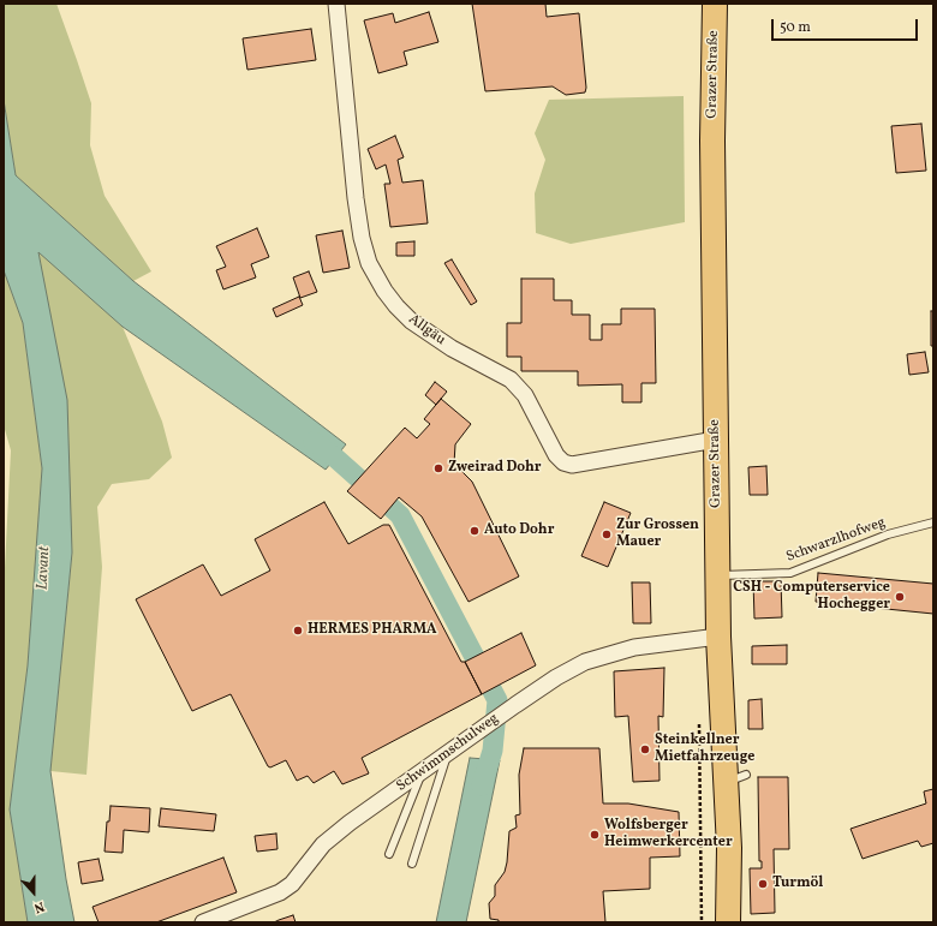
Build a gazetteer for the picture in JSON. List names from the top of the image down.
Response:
{
  "streets": {
    "main road": ["Grazer Straße"],
    "street": ["Allgäu", "Schwimmschulweg"],
    "lane": ["Schwarzlhofweg"]
  },
  "crossings": [
    ["Grazer Straße", "Allgäu"],
    ["Grazer Straße", "Schwarzlhofweg"],
    ["Grazer Straße", "Schwimmschulweg"]
  ],
  "water": ["Lavant"],
  "places": [
    "Zweirad Dohr",
    "Auto Dohr",
    "Zur Grossen Mauer",
    "CSH - Computerservice Hochegger",
    "HERMES PHARMA",
    "Steinkellner Mietfahrzeuge",
    "Wolfsberger Heimwerkercenter",
    "Turmöl"
  ],
  "scale_bar": "50 m",
  "north": "bottom"
}
